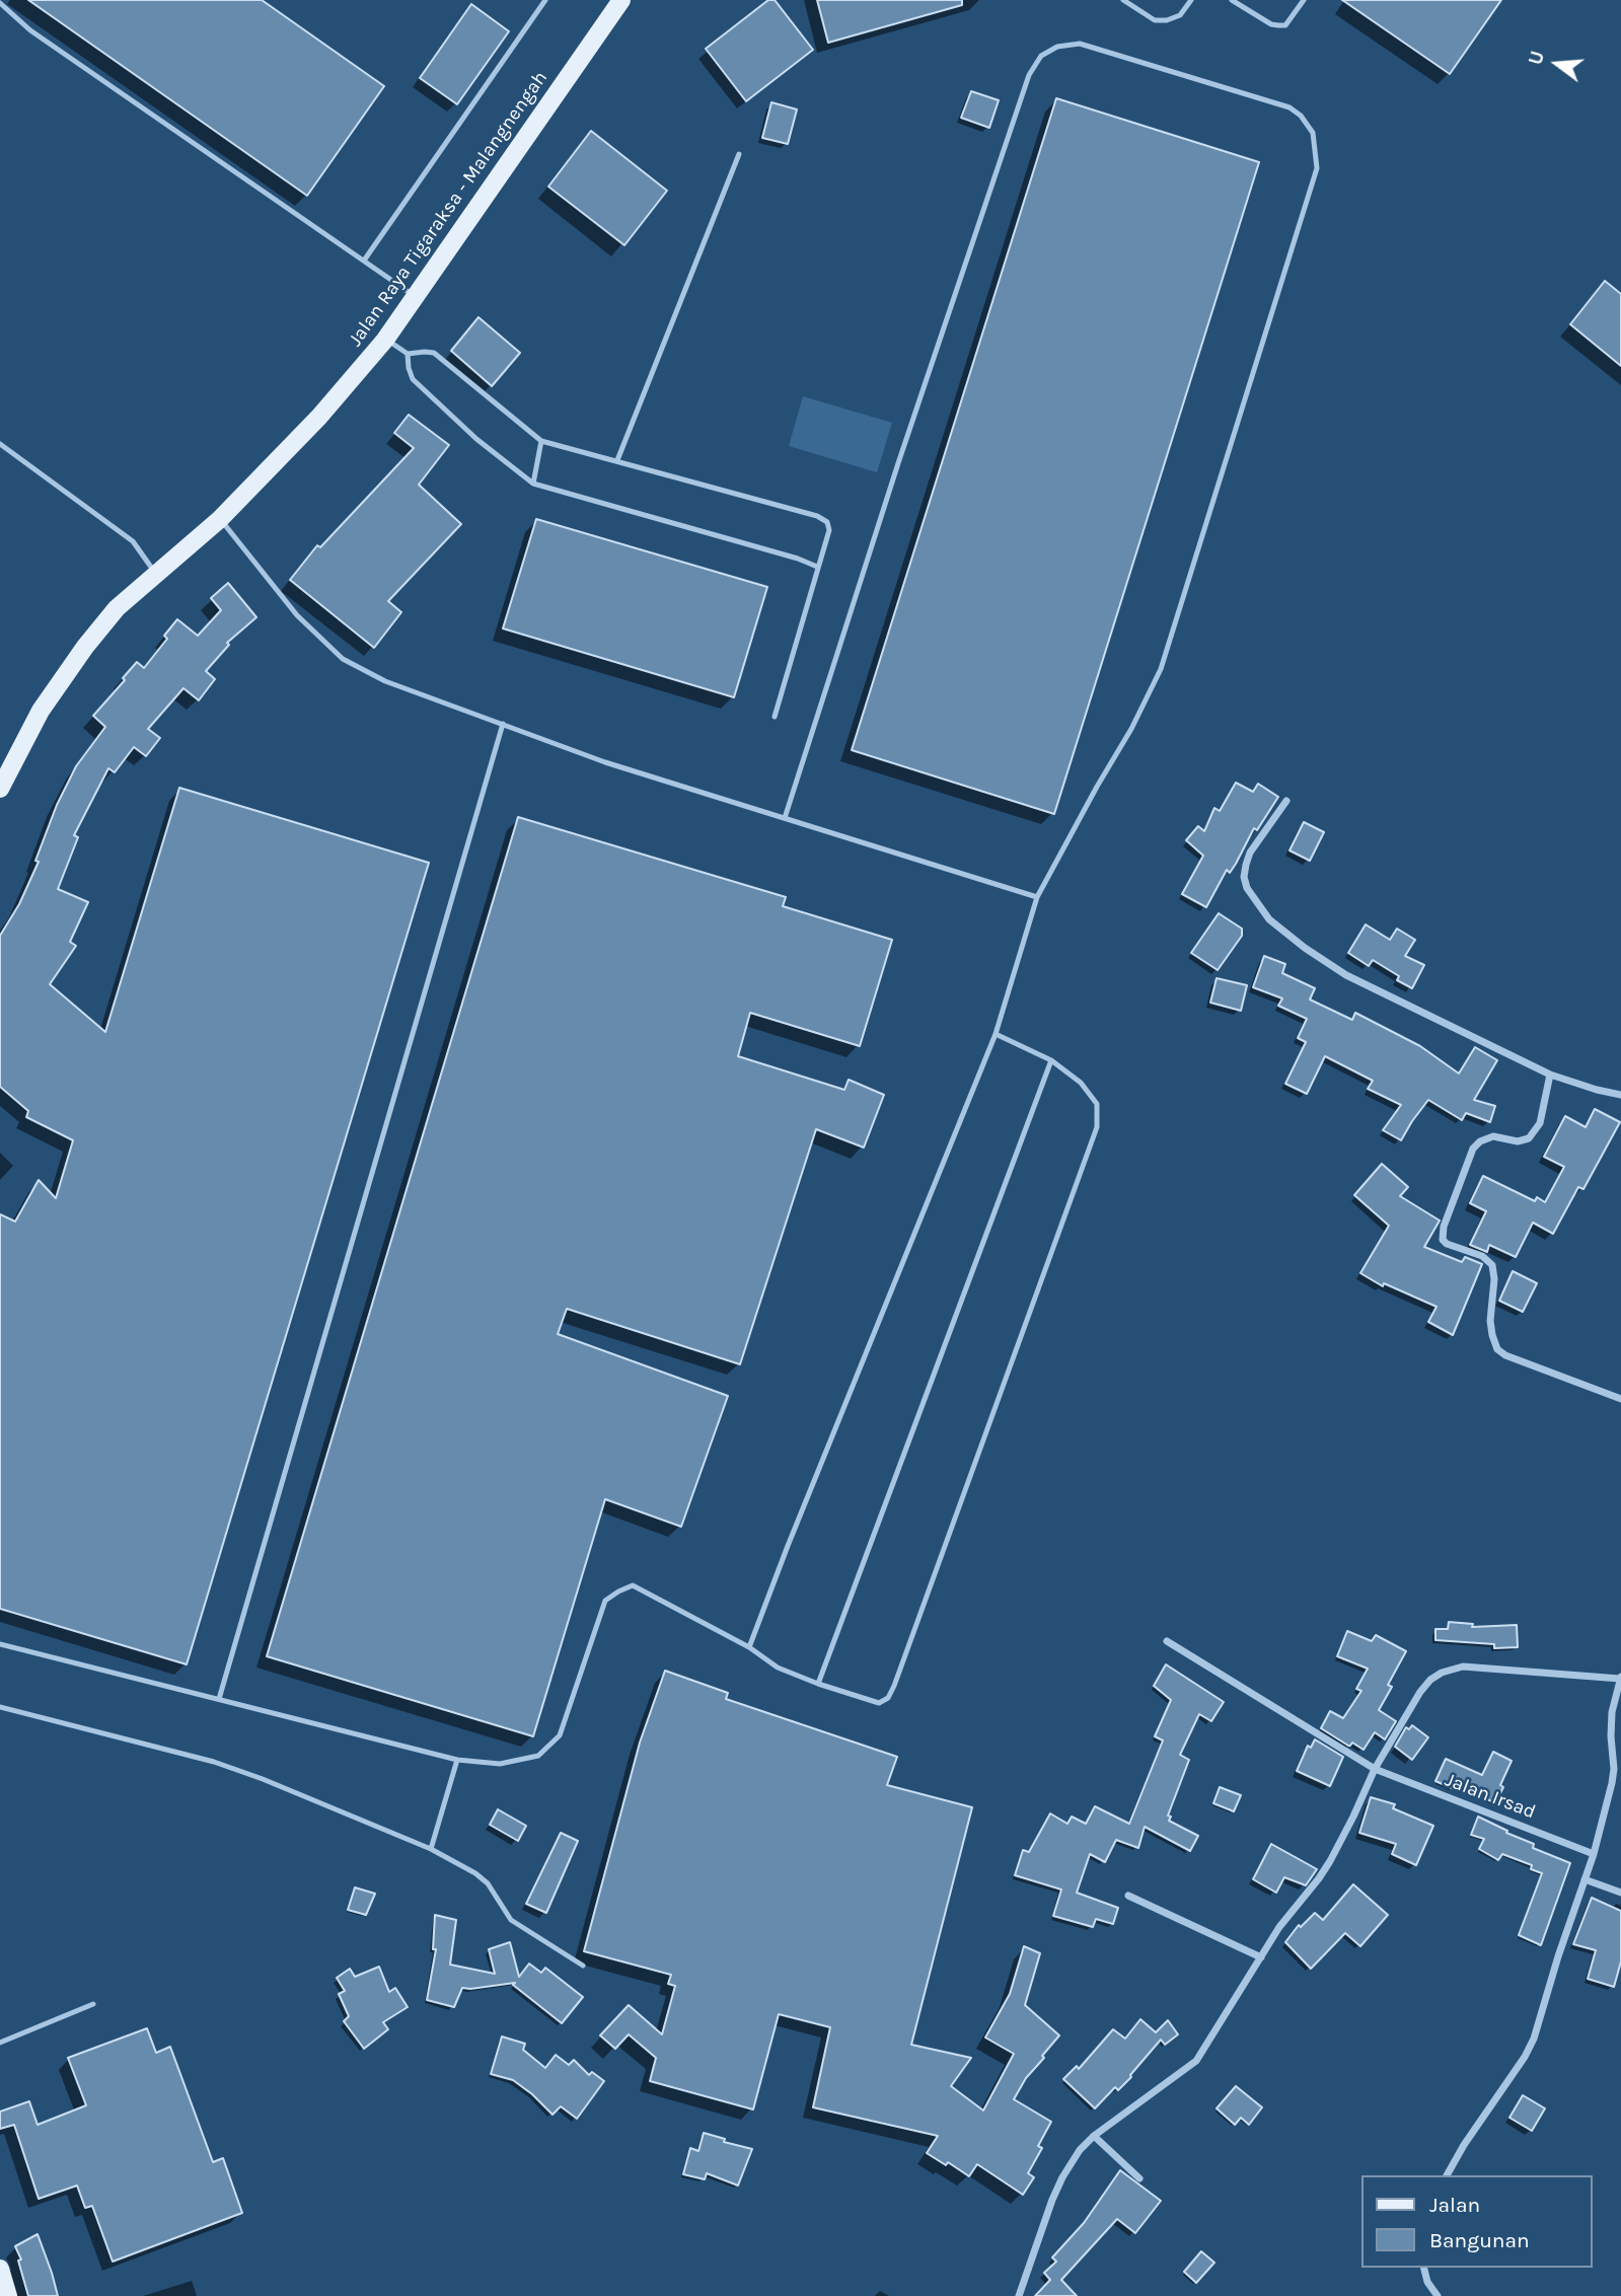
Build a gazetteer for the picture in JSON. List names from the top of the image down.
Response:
{
  "streets": {
    "main road": ["Jalan Raya Tigaraksa - Malangnengah"],
    "street": ["Jalan Irsad"]
  },
  "legend": ["Jalan", "Bangunan"],
  "north": "left"
}
